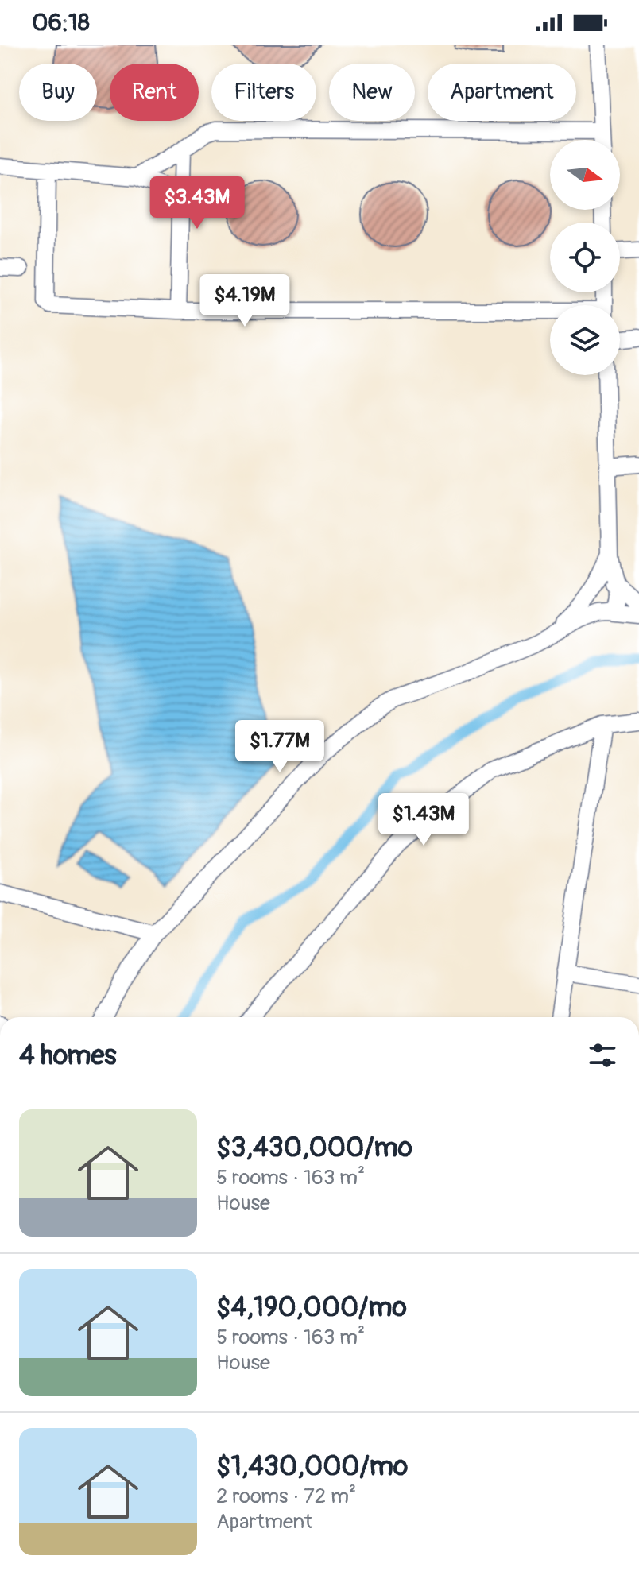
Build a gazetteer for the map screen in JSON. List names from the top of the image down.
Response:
{
  "north": "right",
  "page": {
    "status": "06:18",
    "chip": [
      "Buy",
      "Rent",
      "Filters",
      "New",
      "Apartment"
    ],
    "price": [
      "$3.43M",
      "$4.19M",
      "$1.77M",
      "$1.43M"
    ],
    "heading": "4 homes",
    "list": [
      {
        "name": "$3,430,000/mo",
        "note": "5 rooms · 163 m² · House"
      },
      {
        "name": "$4,190,000/mo",
        "note": "5 rooms · 163 m² · House"
      },
      {
        "name": "$1,430,000/mo",
        "note": "2 rooms · 72 m² · Apartment"
      }
    ]
  }
}
